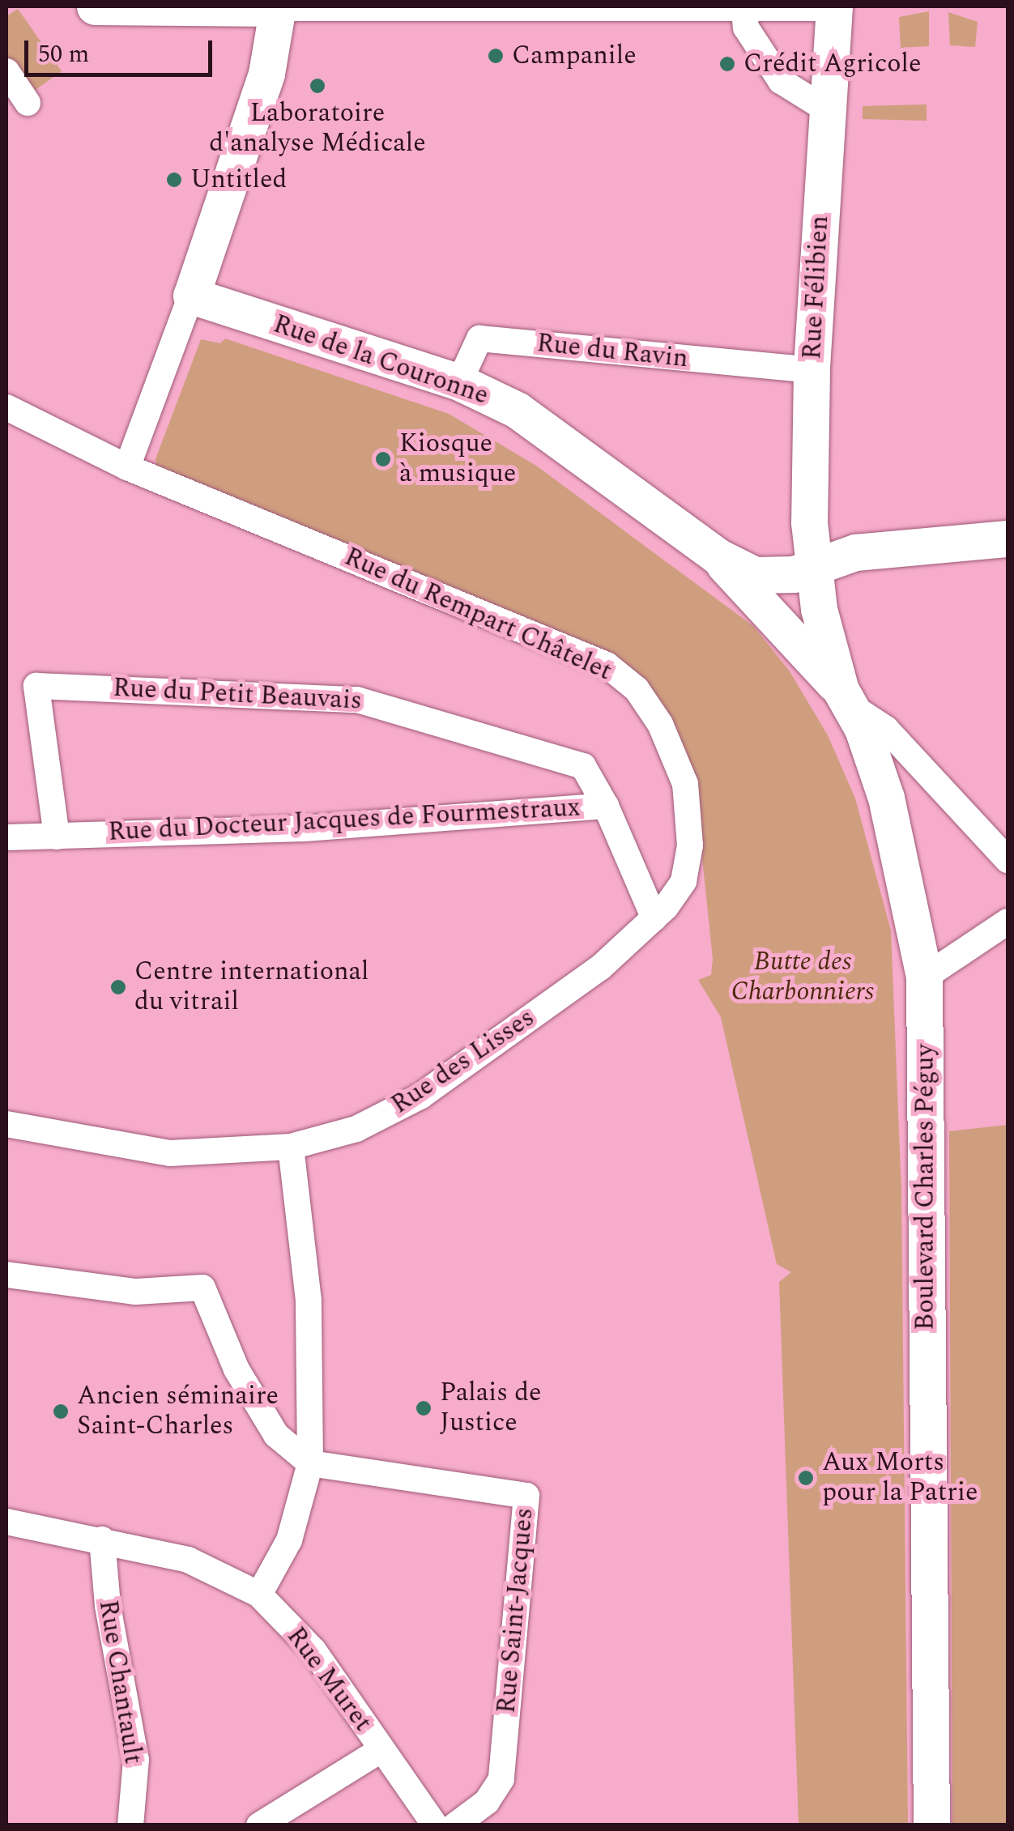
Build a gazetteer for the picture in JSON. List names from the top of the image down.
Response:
{
  "streets": {
    "main road": ["Rue Félibien", "Rue de la Couronne", "Boulevard Charles Péguy"],
    "street": [
      "Rue du Ravin",
      "Rue du Rempart Châtelet",
      "Rue du Petit Beauvais",
      "Rue du Docteur Jacques de Fourmestraux",
      "Rue des Lisses",
      "Rue Saint-Jacques",
      "Rue Muret",
      "Rue Chantault"
    ]
  },
  "crossings": [
    ["Rue Félibien", "Rue de la Couronne"],
    ["Rue Félibien", "Boulevard Charles Péguy"],
    ["Rue du Ravin", "Rue de la Couronne"],
    ["Rue de la Couronne", "Boulevard Charles Péguy"],
    ["Rue du Rempart Châtelet", "Rue des Lisses"],
    ["Rue du Petit Beauvais", "Rue du Docteur Jacques de Fourmestraux"],
    ["Rue du Docteur Jacques de Fourmestraux", "Rue des Lisses"],
    ["Rue Muret", "Rue Chantault"]
  ],
  "parks": ["Butte des Charbonniers"],
  "places": [
    "Campanile",
    "Crédit Agricole",
    "Laboratoire d'analyse Médicale",
    "Untitled",
    "Kiosque à musique",
    "Centre international du vitrail",
    "Palais de Justice",
    "Ancien séminaire Saint-Charles",
    "Aux Morts pour la Patrie"
  ],
  "scale_bar": "50 m"
}
